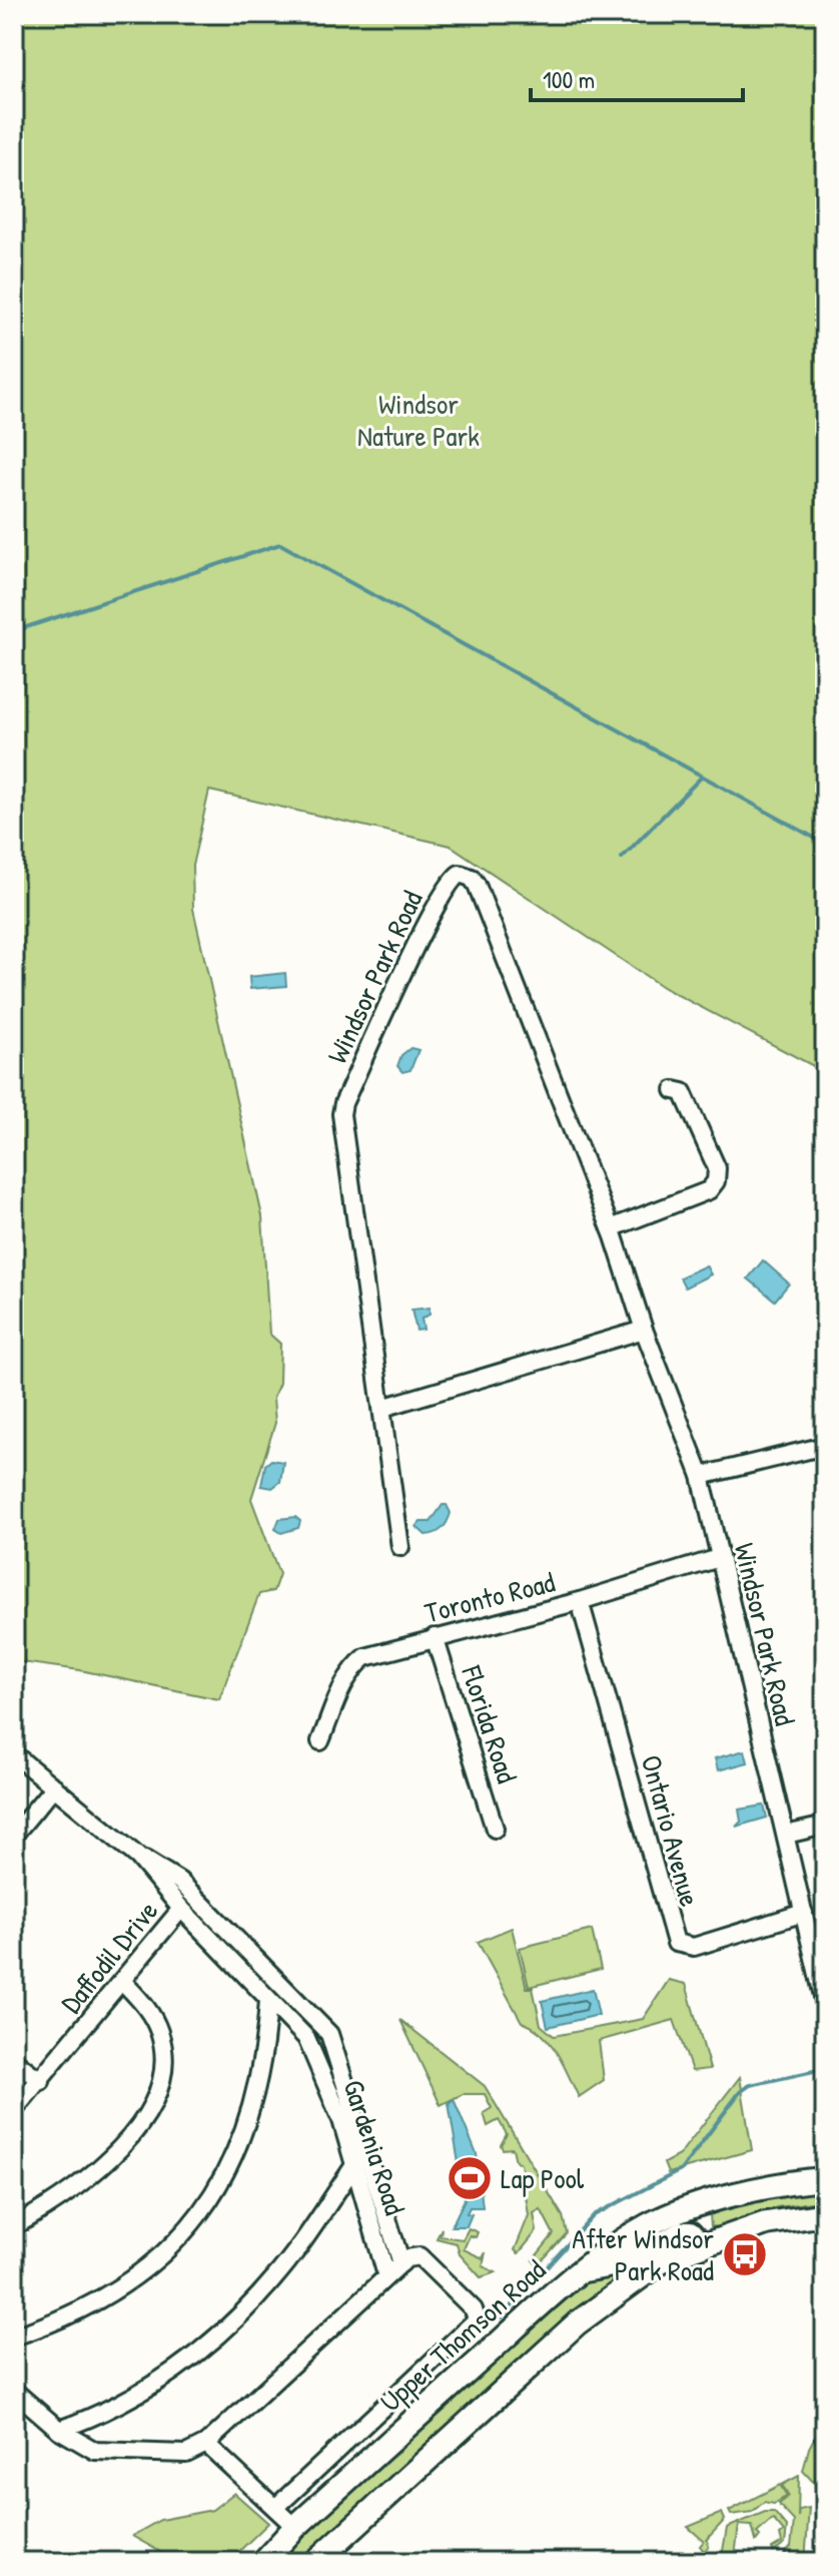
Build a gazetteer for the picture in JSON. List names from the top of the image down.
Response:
{
  "streets": {
    "main road": ["Upper Thomson Road"],
    "street": [
      "Windsor Park Road",
      "Toronto Road",
      "Florida Road",
      "Ontario Avenue",
      "Daffodil Drive",
      "Gardenia Road"
    ]
  },
  "crossings": [
    ["Windsor Park Road", "Toronto Road"],
    ["Windsor Park Road", "Ontario Avenue"],
    ["Toronto Road", "Florida Road"],
    ["Toronto Road", "Ontario Avenue"],
    ["Daffodil Drive", "Gardenia Road"]
  ],
  "parks": ["Windsor Nature Park"],
  "places": {
    "sports": ["Lap Pool"],
    "bus stop": ["After Windsor Park Road"]
  },
  "scale_bar": "100 m"
}
